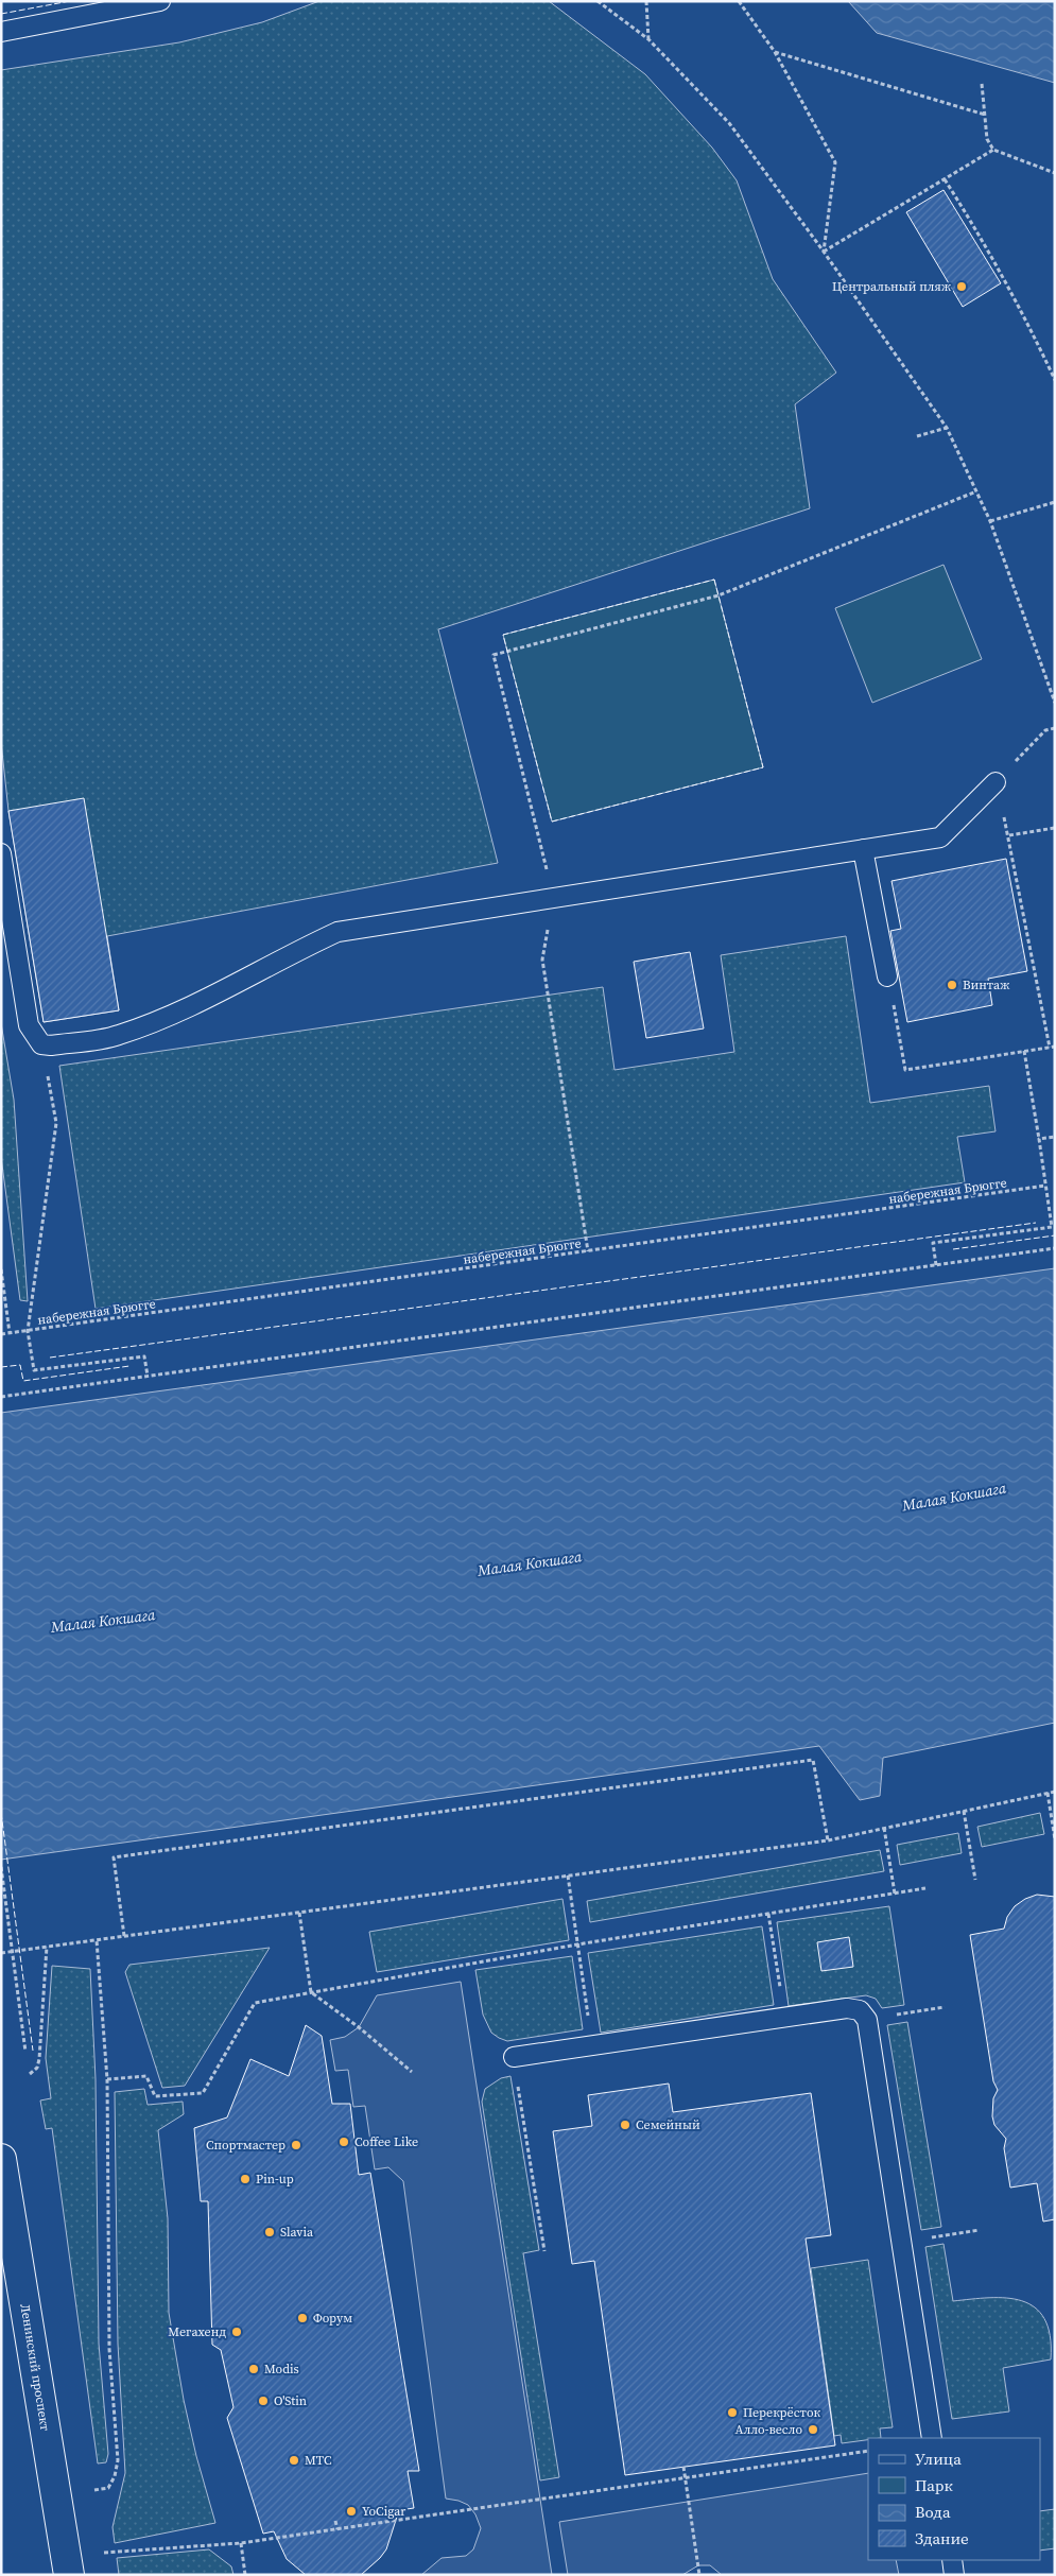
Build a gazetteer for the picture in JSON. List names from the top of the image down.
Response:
{
  "streets": {
    "main road": ["Ленинский проспект"],
    "path": ["набережная Брюгге"]
  },
  "water": ["Малая Кокшага"],
  "places": [
    "Центральный пляж",
    "Винтаж",
    "Семейный",
    "Coffee Like",
    "Спортмастер",
    "Pin-up",
    "Slavia",
    "Форум",
    "Мегахенд",
    "Modis",
    "O'Stin",
    "Перекрёсток",
    "Алло-весло",
    "МТС",
    "YoCigar"
  ],
  "legend": [
    "Улица",
    "Парк",
    "Вода",
    "Здание"
  ]
}
